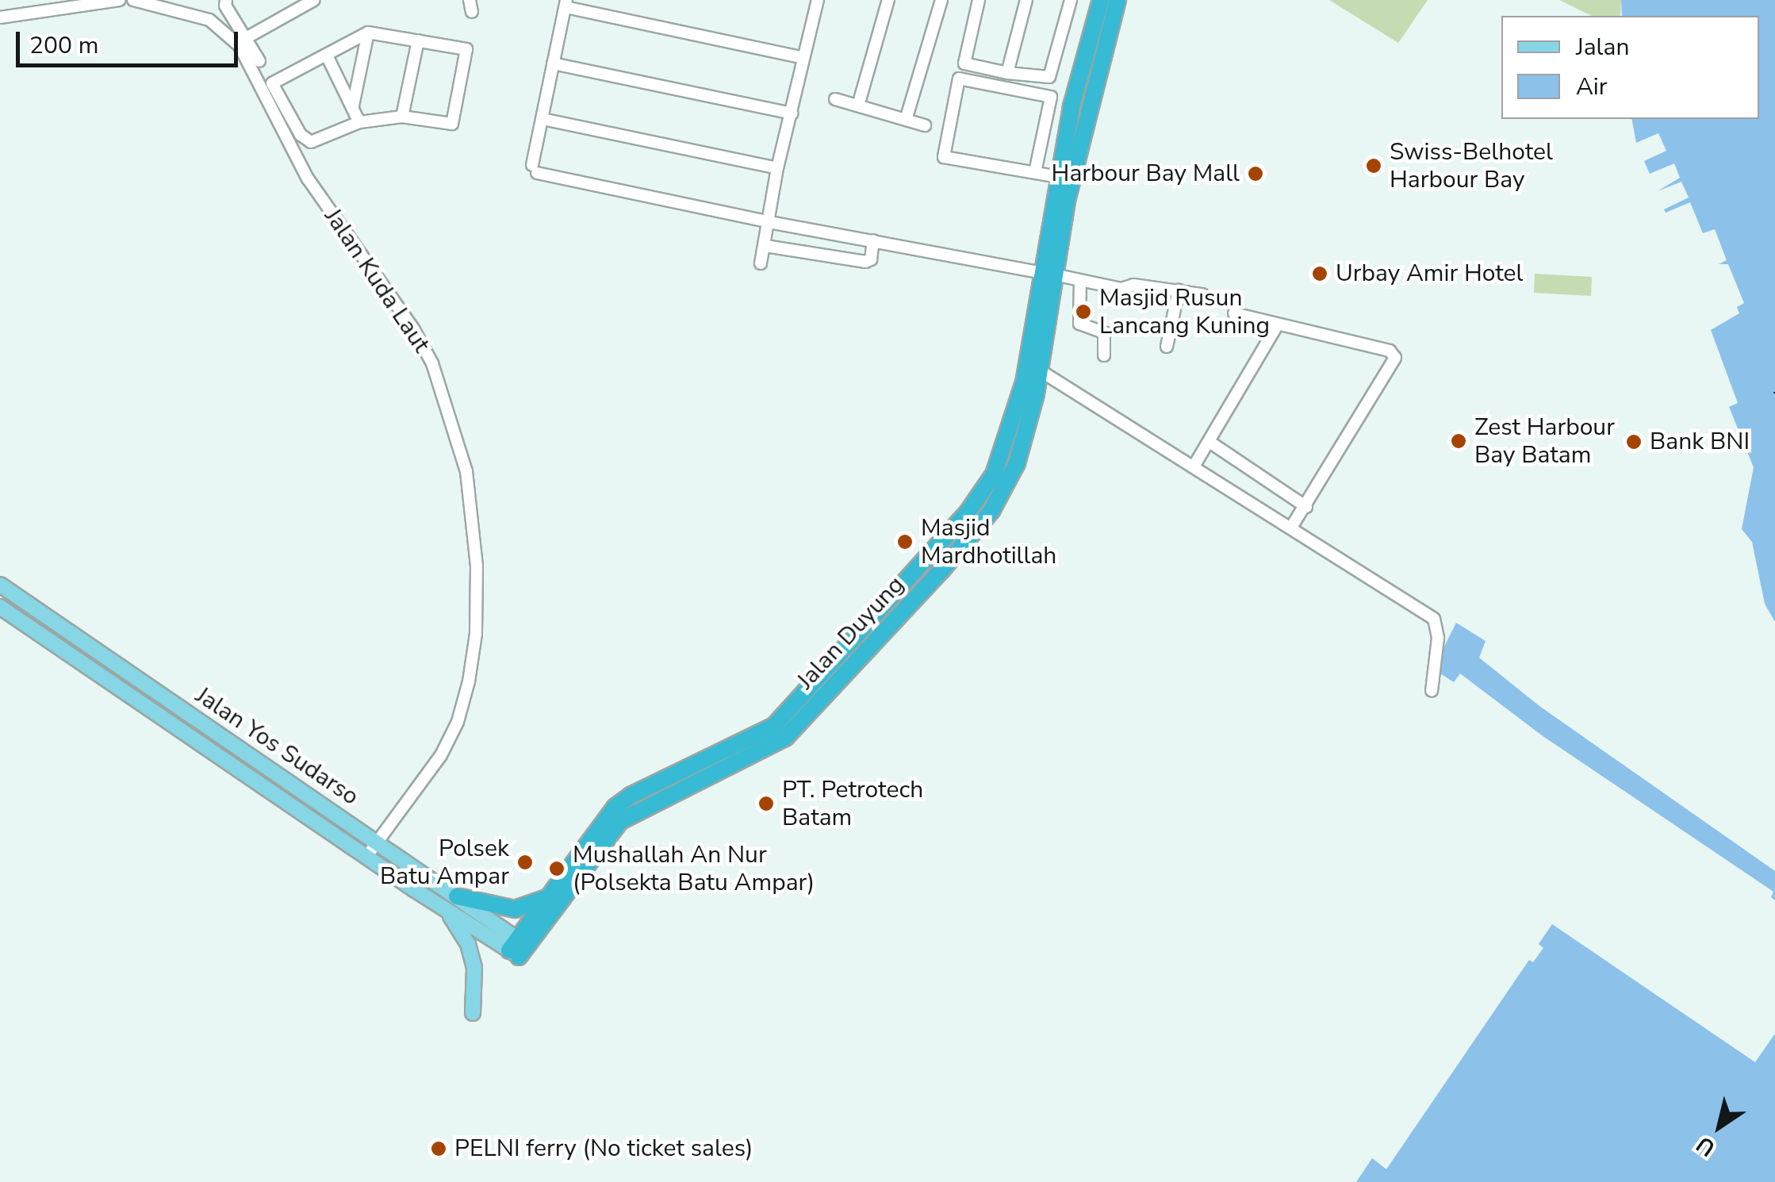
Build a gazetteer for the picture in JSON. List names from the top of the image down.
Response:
{
  "streets": {
    "highway": ["Jalan Duyung"],
    "main road": ["Jalan Yos Sudarso"],
    "street": ["Jalan Kuda Laut"]
  },
  "crossings": [
    ["Jalan Kuda Laut", "Jalan Yos Sudarso"],
    ["Jalan Duyung", "Jalan Yos Sudarso"]
  ],
  "places": [
    "Swiss-Belhotel Harbour Bay",
    "Harbour Bay Mall",
    "Urbay Amir Hotel",
    "Masjid Rusun Lancang Kuning",
    "Zest Harbour Bay Batam",
    "Bank BNI",
    "Masjid Mardhotillah",
    "PT. Petrotech Batam",
    "Polsek Batu Ampar",
    "Mushallah An Nur (Polsekta Batu Ampar)",
    "PELNI ferry (No ticket sales)"
  ],
  "legend": ["Jalan", "Air"],
  "scale_bar": "200 m",
  "north": "bottom left"
}
